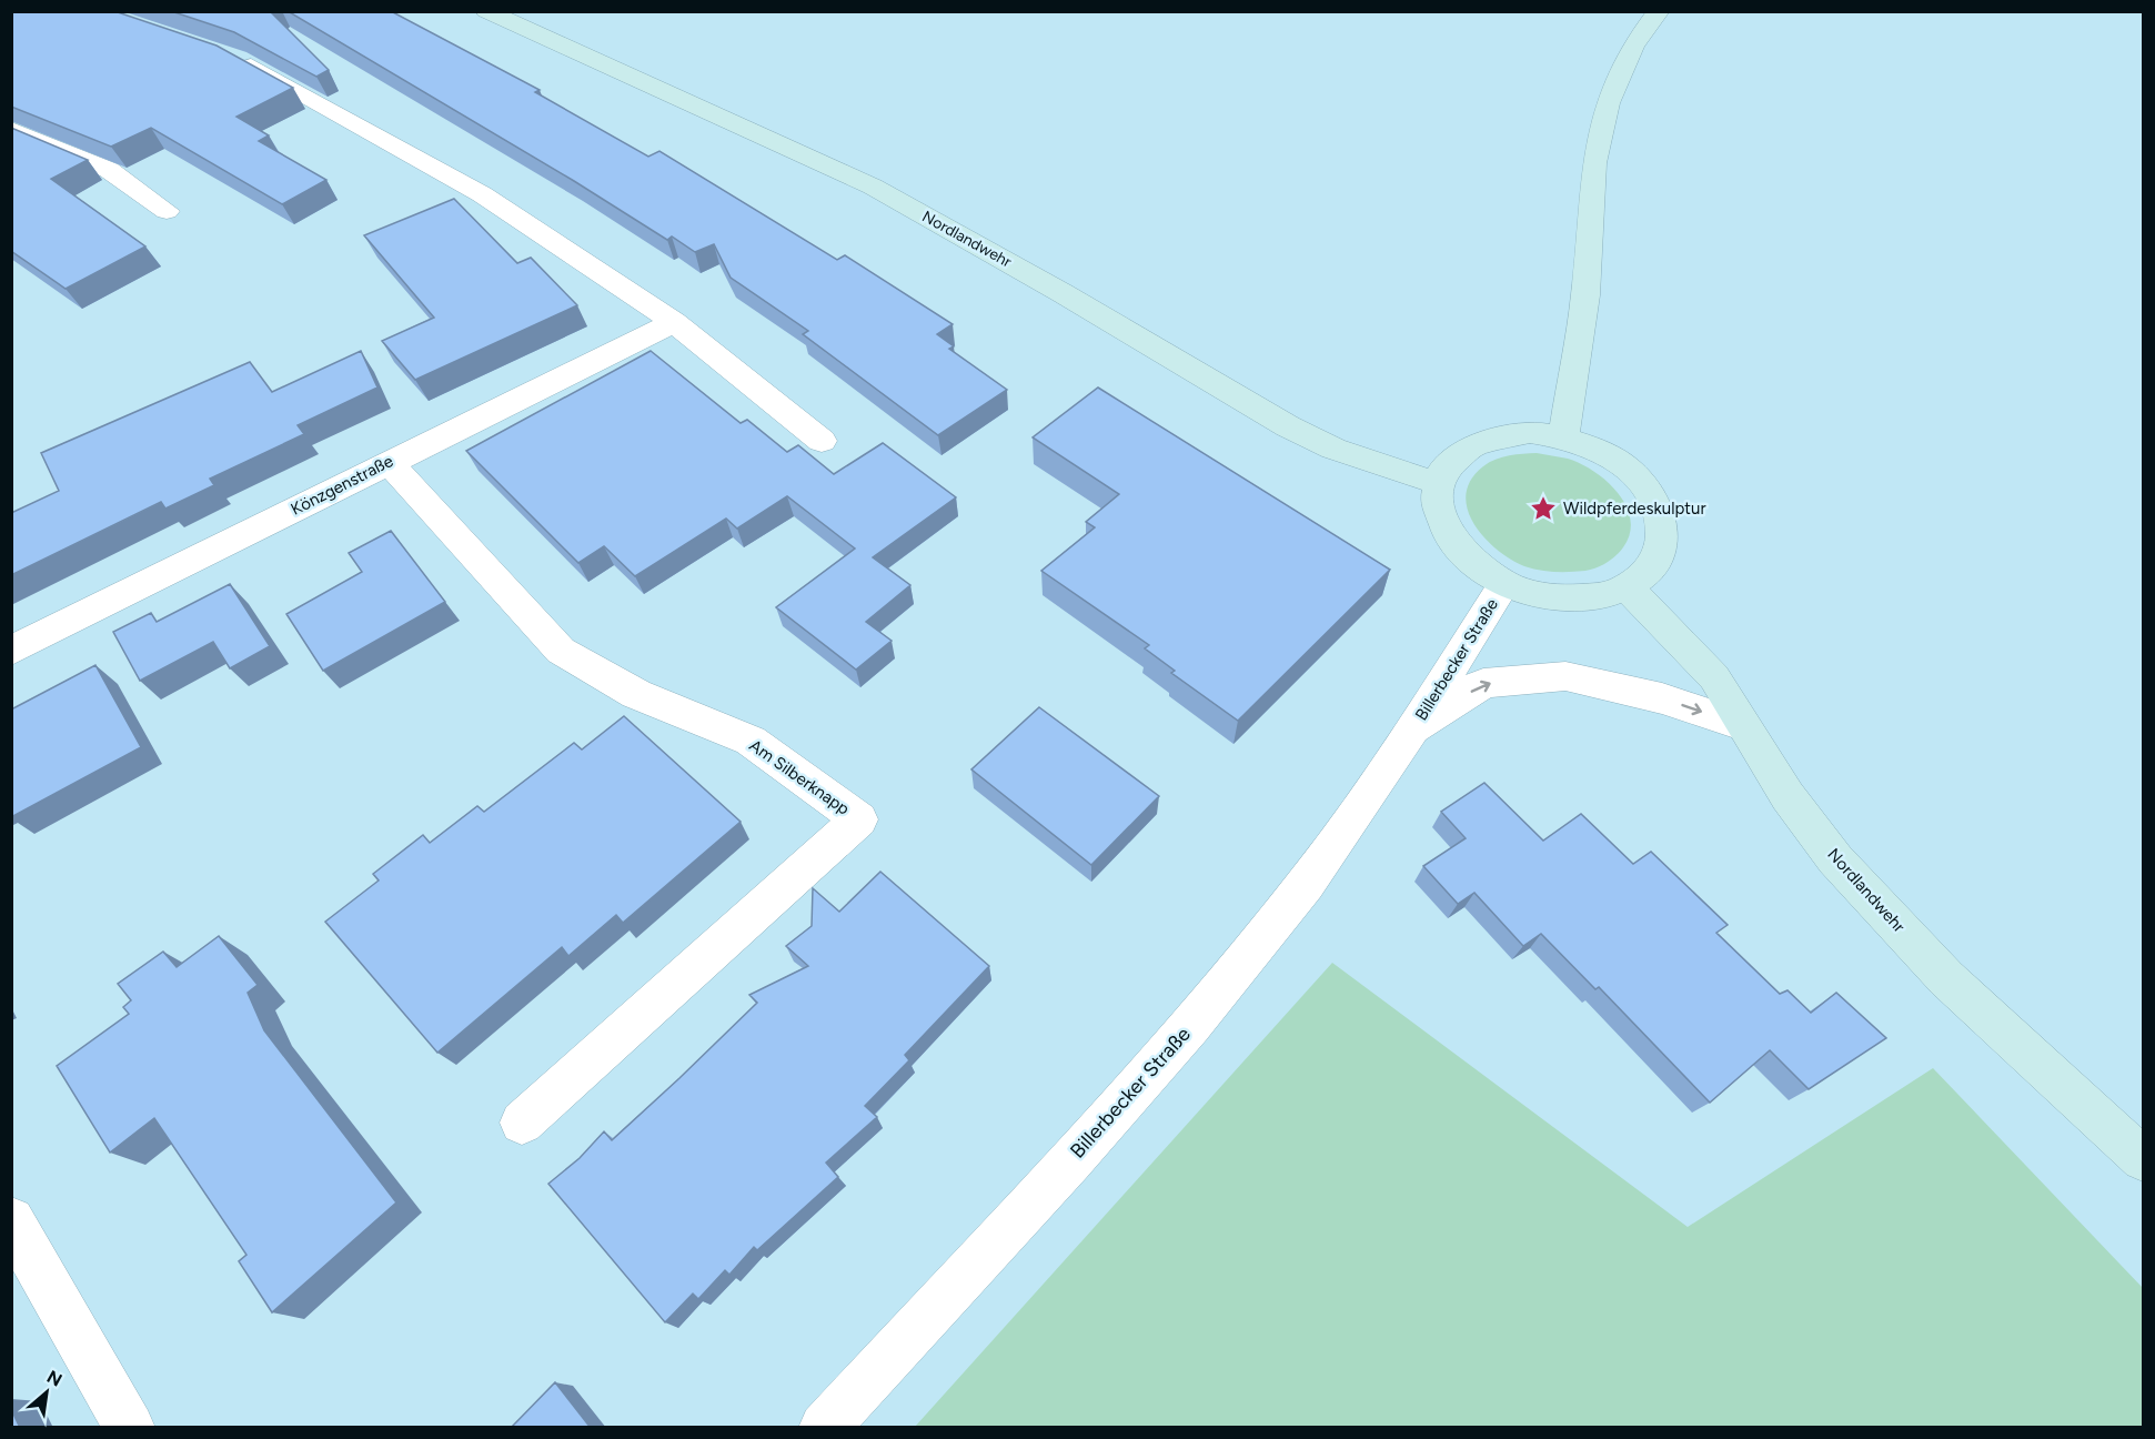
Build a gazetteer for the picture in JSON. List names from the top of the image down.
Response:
{
  "streets": {
    "main road": ["Nordlandwehr"],
    "street": ["Könzgenstraße", "Billerbecker Straße", "Am Silberknapp"]
  },
  "crossings": [
    ["Nordlandwehr", "Billerbecker Straße"],
    ["Könzgenstraße", "Am Silberknapp"]
  ],
  "places": {
    "place": ["Wildpferdeskulptur"]
  },
  "north": "top right"
}
